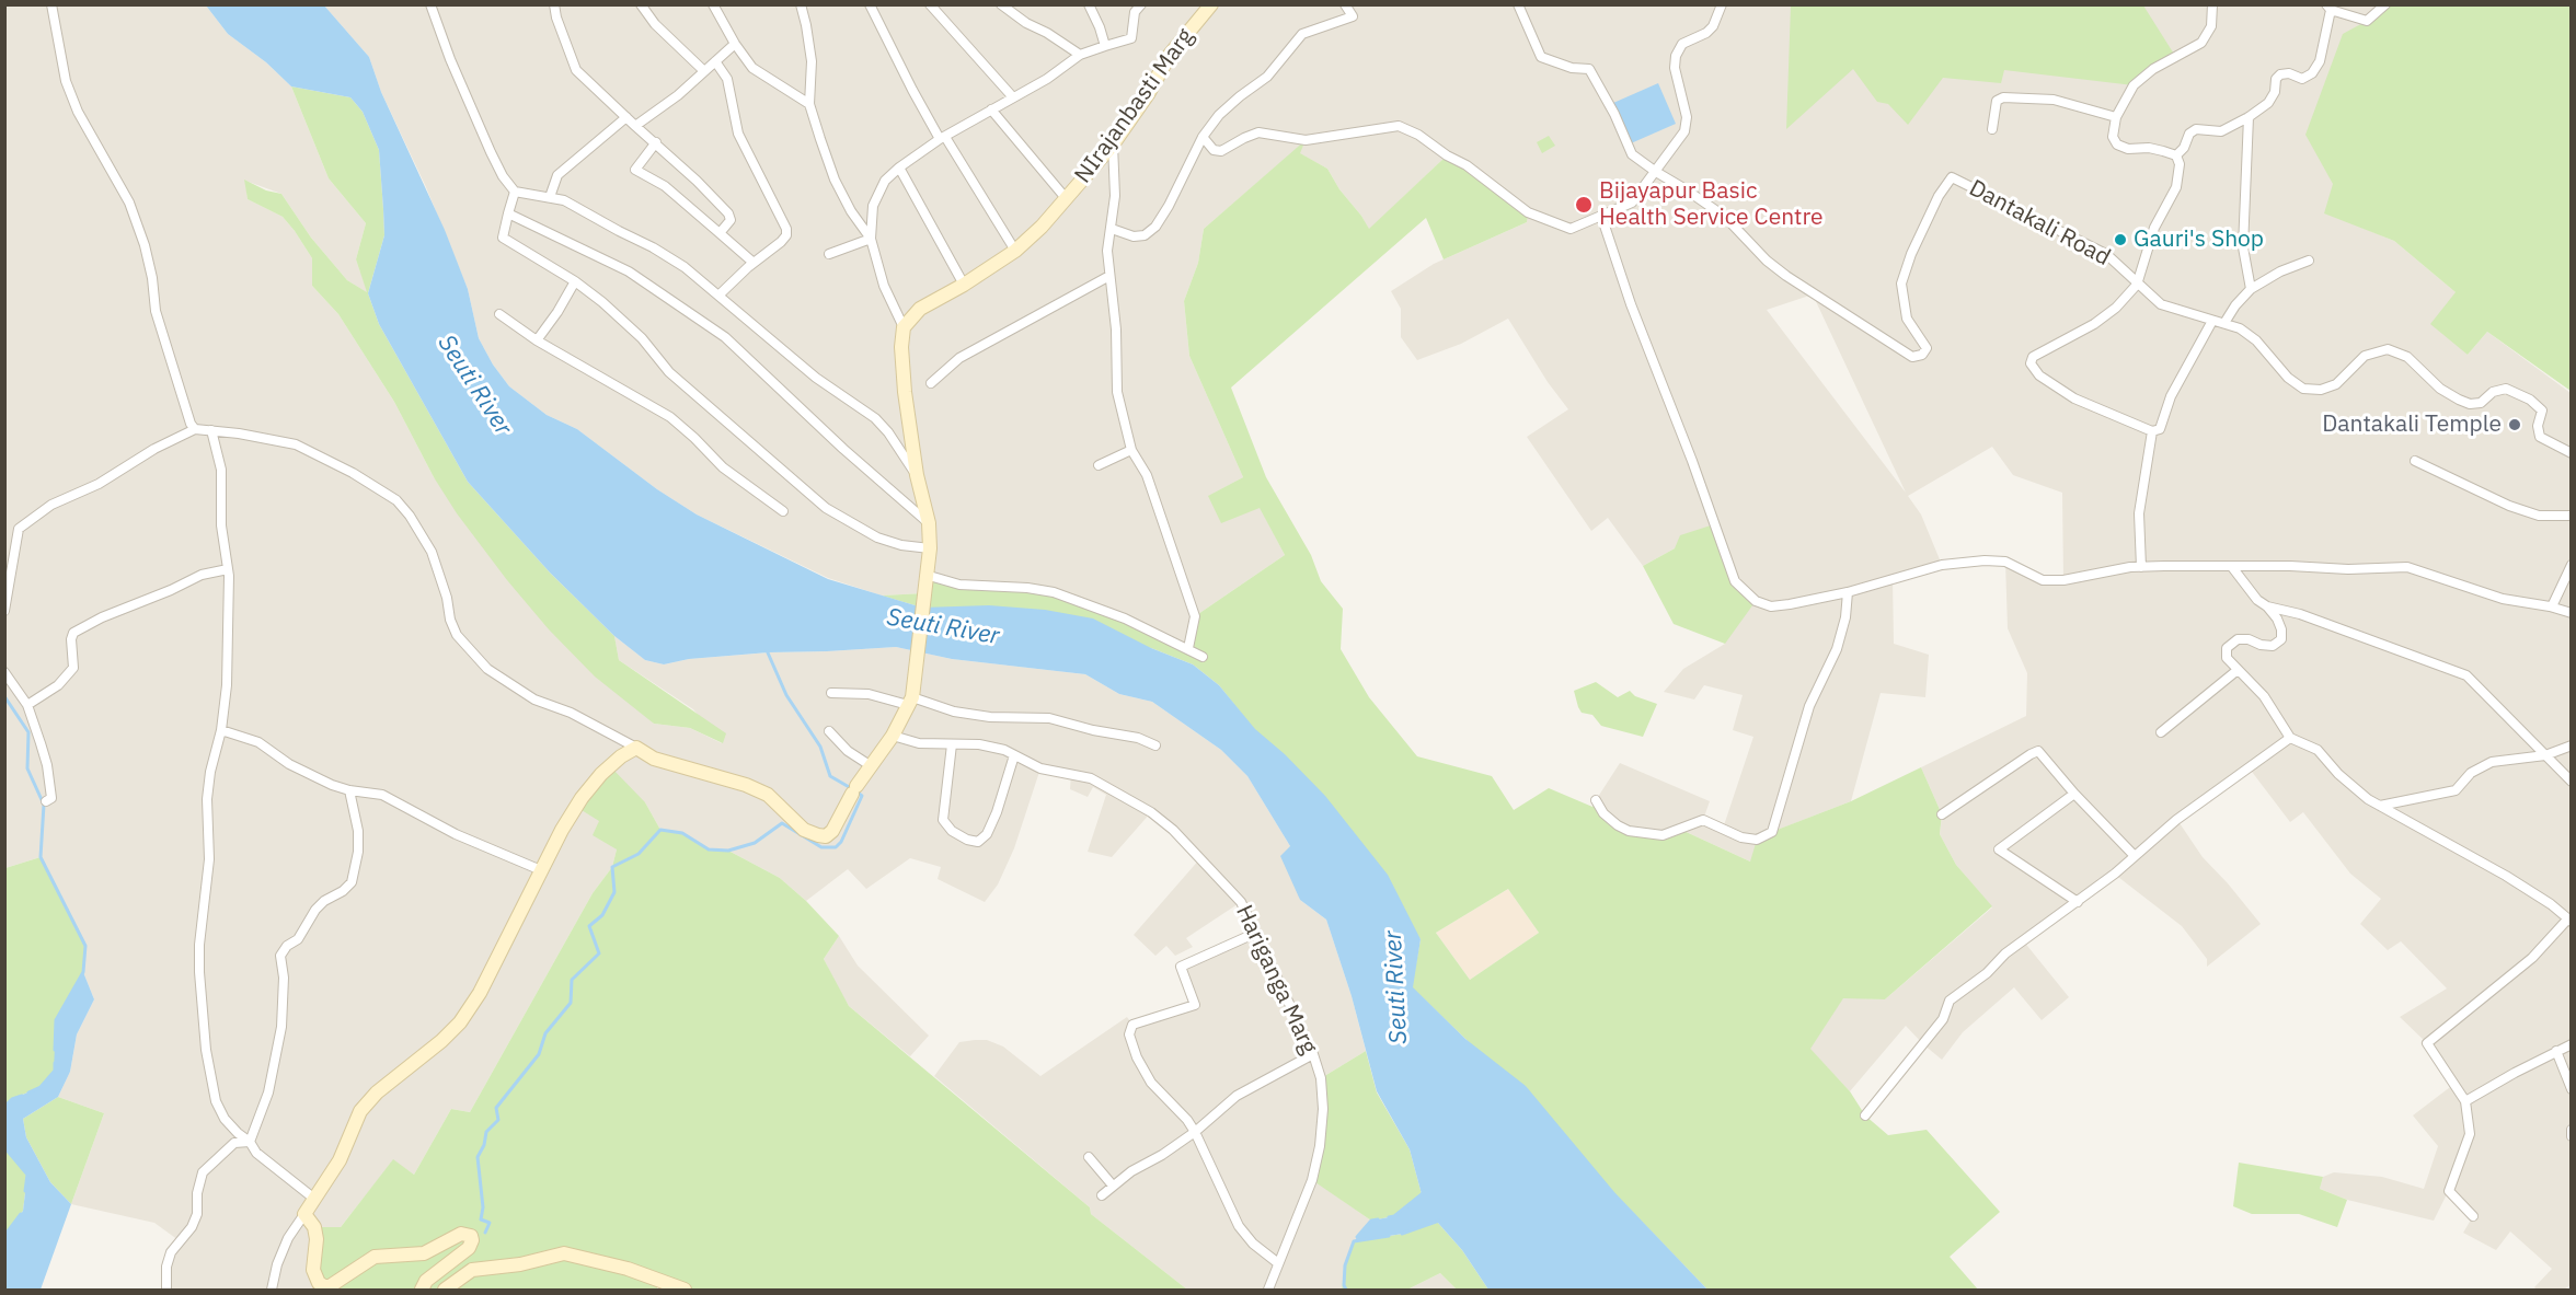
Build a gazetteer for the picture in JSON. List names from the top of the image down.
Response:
{
  "streets": {
    "street": ["NIrajanbasti Marg", "Dantakali Road", "Hariganga Marg"]
  },
  "water": ["Seuti River"],
  "places": ["Bijayapur Basic Health Service Centre", "Gauri's Shop", "Dantakali Temple"]
}
